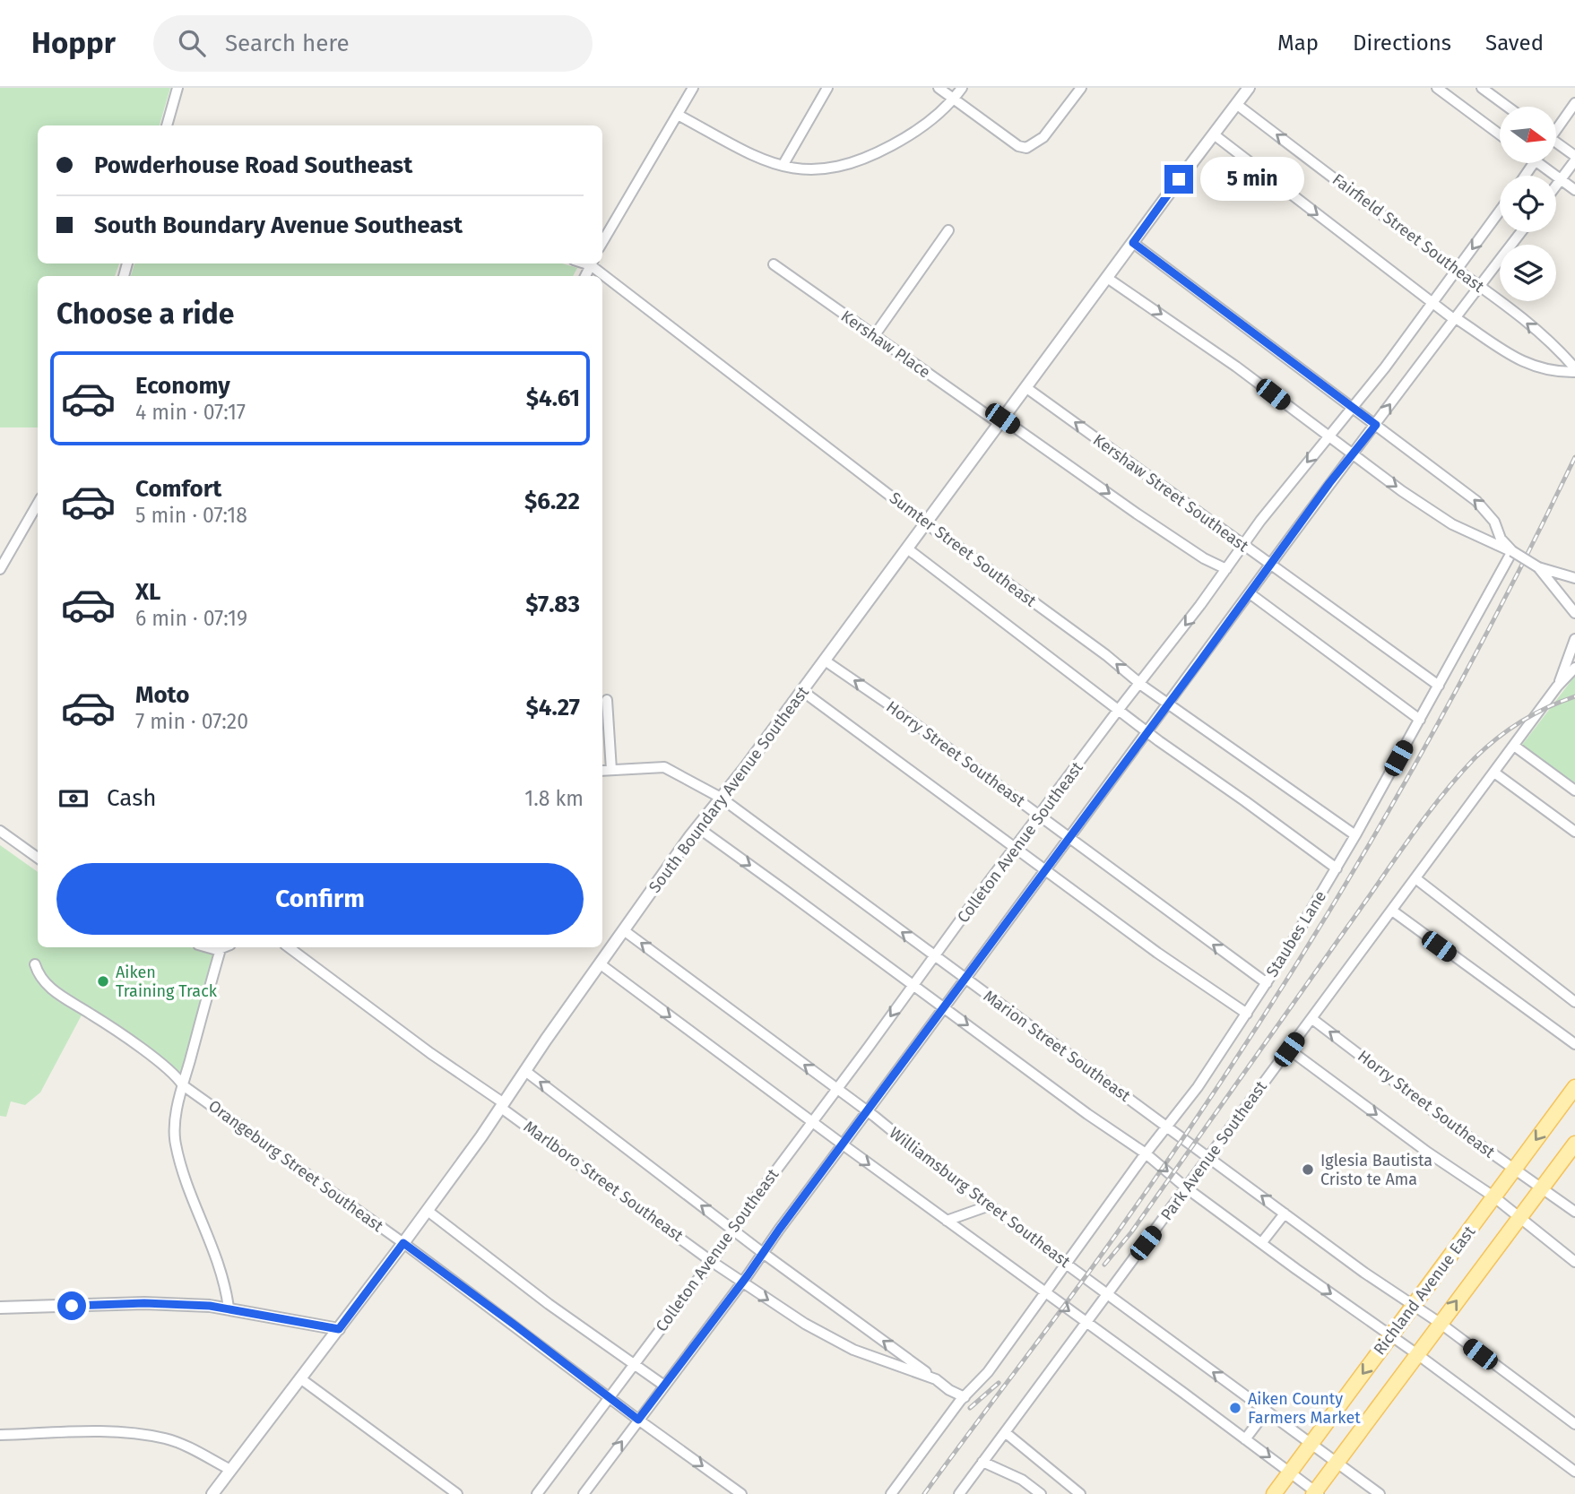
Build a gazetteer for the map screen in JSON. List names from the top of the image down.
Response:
{
  "streets": {
    "main road": ["Richland Avenue East"],
    "street": [
      "Fairfield Street Southeast",
      "Kershaw Place",
      "Kershaw Street Southeast",
      "Sumter Street Southeast",
      "Horry Street Southeast",
      "South Boundary Avenue Southeast",
      "Colleton Avenue Southeast",
      "Staubes Lane",
      "Marion Street Southeast",
      "Park Avenue Southeast",
      "Orangeburg Street Southeast",
      "Marlboro Street Southeast",
      "Williamsburg Street Southeast"
    ]
  },
  "crossings": [
    ["Fairfield Street Southeast", "South Boundary Avenue Southeast"],
    ["Fairfield Street Southeast", "Colleton Avenue Southeast"],
    ["Kershaw Place", "Kershaw Street Southeast"],
    ["Kershaw Place", "South Boundary Avenue Southeast"],
    ["Kershaw Street Southeast", "South Boundary Avenue Southeast"],
    ["Kershaw Street Southeast", "Colleton Avenue Southeast"],
    ["Kershaw Street Southeast", "Staubes Lane"],
    ["Sumter Street Southeast", "South Boundary Avenue Southeast"],
    ["Sumter Street Southeast", "Colleton Avenue Southeast"],
    ["Sumter Street Southeast", "Staubes Lane"],
    ["Horry Street Southeast", "South Boundary Avenue Southeast"],
    ["Horry Street Southeast", "Colleton Avenue Southeast"],
    ["Horry Street Southeast", "Staubes Lane"],
    ["Horry Street Southeast", "Park Avenue Southeast"],
    ["Horry Street Southeast", "Richland Avenue East"],
    ["South Boundary Avenue Southeast", "Marion Street Southeast"],
    ["South Boundary Avenue Southeast", "Orangeburg Street Southeast"],
    ["South Boundary Avenue Southeast", "Marlboro Street Southeast"],
    ["South Boundary Avenue Southeast", "Williamsburg Street Southeast"],
    ["Colleton Avenue Southeast", "Marion Street Southeast"],
    ["Colleton Avenue Southeast", "Orangeburg Street Southeast"],
    ["Colleton Avenue Southeast", "Marlboro Street Southeast"],
    ["Colleton Avenue Southeast", "Williamsburg Street Southeast"],
    ["Staubes Lane", "Marion Street Southeast"],
    ["Staubes Lane", "Williamsburg Street Southeast"],
    ["Marion Street Southeast", "Park Avenue Southeast"],
    ["Marion Street Southeast", "Richland Avenue East"],
    ["Park Avenue Southeast", "Williamsburg Street Southeast"],
    ["Williamsburg Street Southeast", "Richland Avenue East"]
  ],
  "places": ["Aiken Training Track", "Iglesia Bautista Cristo te Ama", "Aiken County Farmers Market"],
  "north": "right",
  "page": {
    "header": "Hoppr",
    "search": "Search here",
    "nav": ["Map", "Directions", "Saved"],
    "banner": ["Powderhouse Road Southeast", "South Boundary Avenue Southeast"],
    "bubble": "5 min",
    "heading": "Choose a ride",
    "list": [
      {
        "name": "Economy",
        "note": "4 min · 07:17",
        "value": "$4.61"
      },
      {
        "name": "Comfort",
        "note": "5 min · 07:18",
        "value": "$6.22"
      },
      {
        "name": "XL",
        "note": "6 min · 07:19",
        "value": "$7.83"
      },
      {
        "name": "Moto",
        "note": "7 min · 07:20",
        "value": "$4.27"
      }
    ],
    "pay": ["Cash", "1.8 km"],
    "buttons": "Confirm"
  }
}
